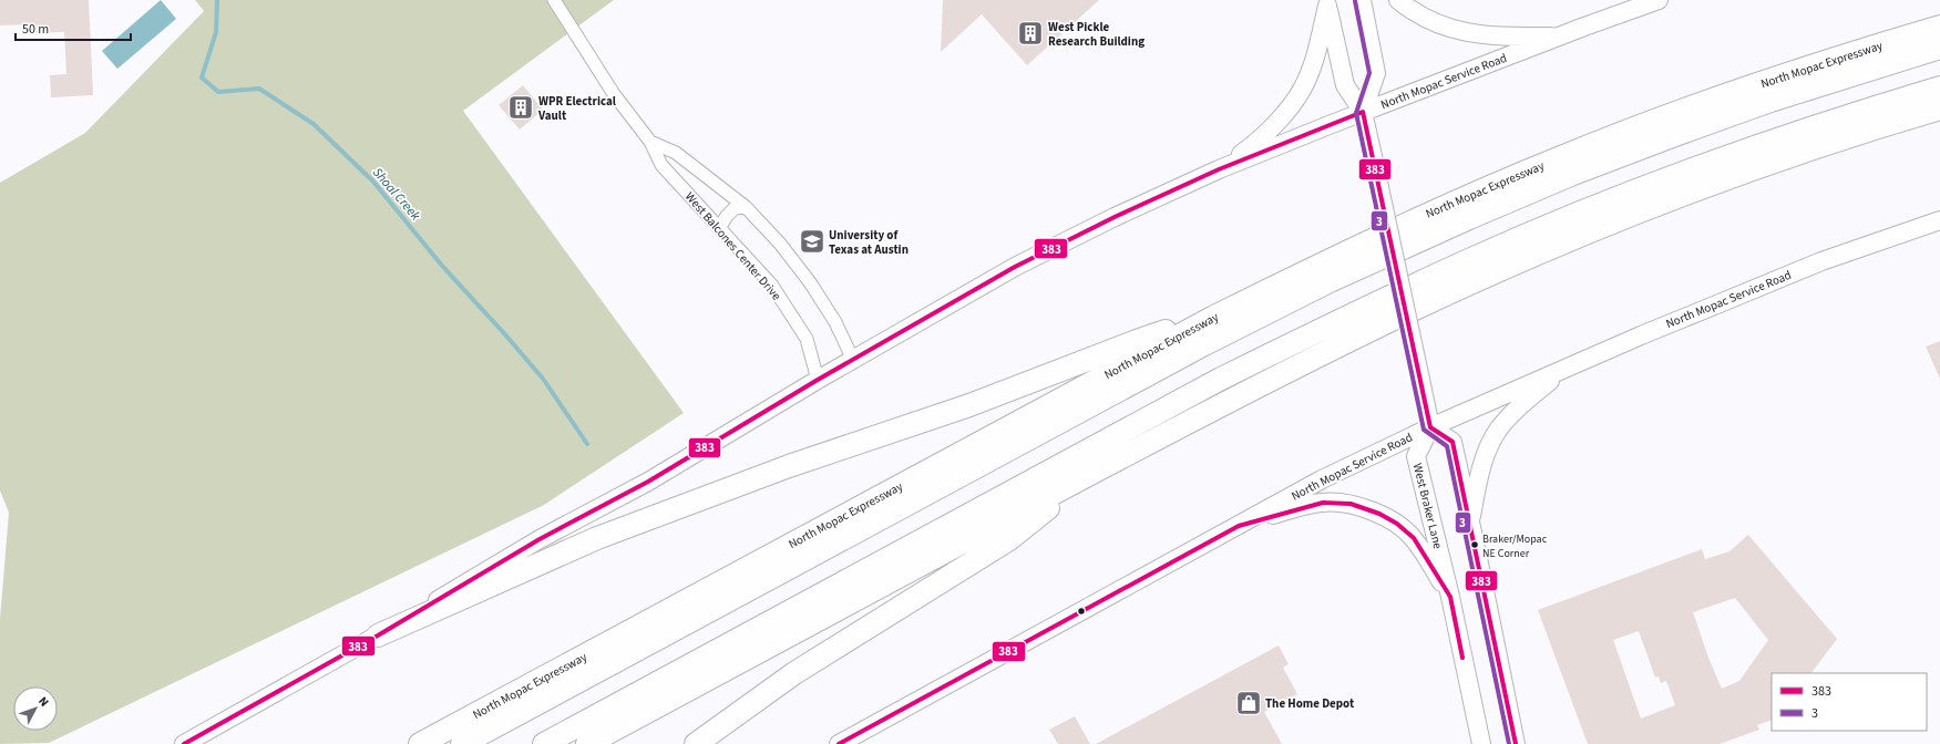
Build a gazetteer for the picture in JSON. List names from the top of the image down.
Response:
{
  "streets": {
    "highway": ["North Mopac Expressway"],
    "main road": ["North Mopac Service Road", "West Braker Lane"],
    "street": ["West Balcones Center Drive"]
  },
  "crossings": [
    ["North Mopac Service Road", "West Balcones Center Drive"],
    ["North Mopac Service Road", "West Braker Lane"]
  ],
  "water": ["Shoal Creek"],
  "places": {
    "building": ["West Pickle Research Building", "WPR Electrical Vault"],
    "school or university": ["University of Texas at Austin"],
    "other": ["Braker/Mopac NE Corner"],
    "shop": ["The Home Depot"]
  },
  "lines": ["transit line 3", "transit line 383"],
  "legend": ["383", "3"],
  "scale_bar": "50 m",
  "north": "top right"
}
